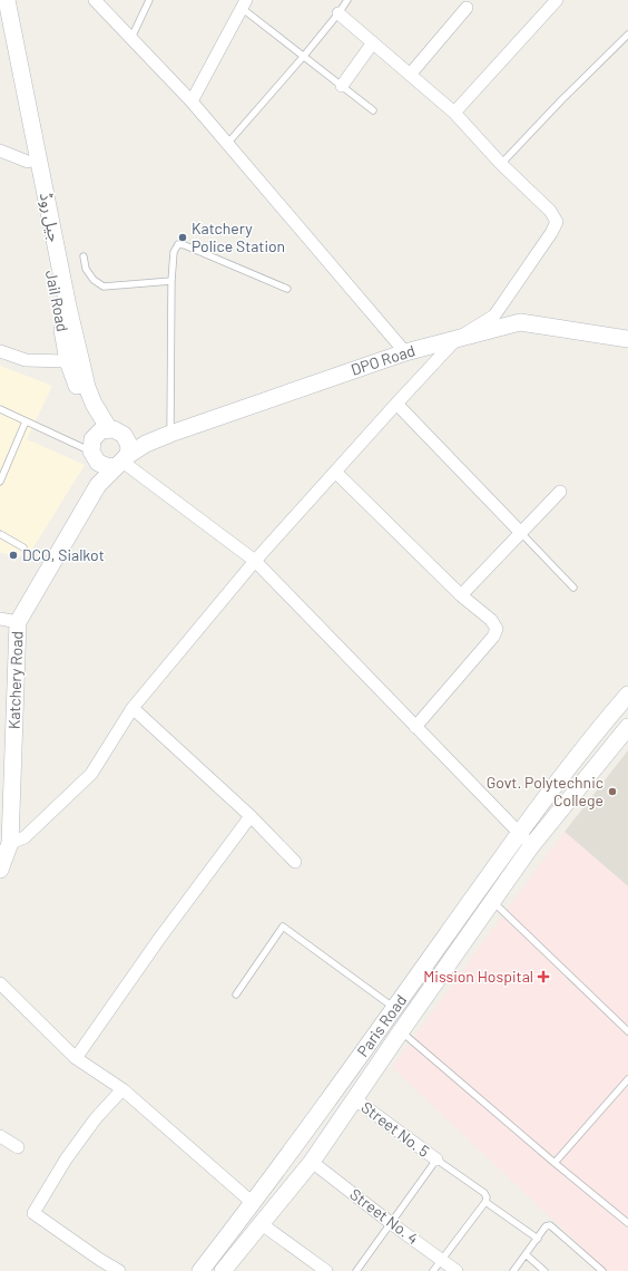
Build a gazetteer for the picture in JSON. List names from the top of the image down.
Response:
{
  "streets": {
    "main road": [
      "جیل روڈ",
      "Jail Road",
      "DPO Road",
      "Katchery Road",
      "Paris Road"
    ],
    "street": ["Street No. 5", "Street No. 4"]
  },
  "crossings": [
    ["جیل روڈ", "Jail Road"],
    ["جیل روڈ", "DPO Road"],
    ["جیل روڈ", "Katchery Road"],
    ["Jail Road", "DPO Road"],
    ["Jail Road", "Katchery Road"],
    ["DPO Road", "Katchery Road"],
    ["Paris Road", "Street No. 5"],
    ["Paris Road", "Street No. 4"]
  ],
  "places": {
    "other": ["Katchery Police Station", "DCO, Sialkot", "Govt. Polytechnic College"],
    "health": ["Mission Hospital"]
  }
}
